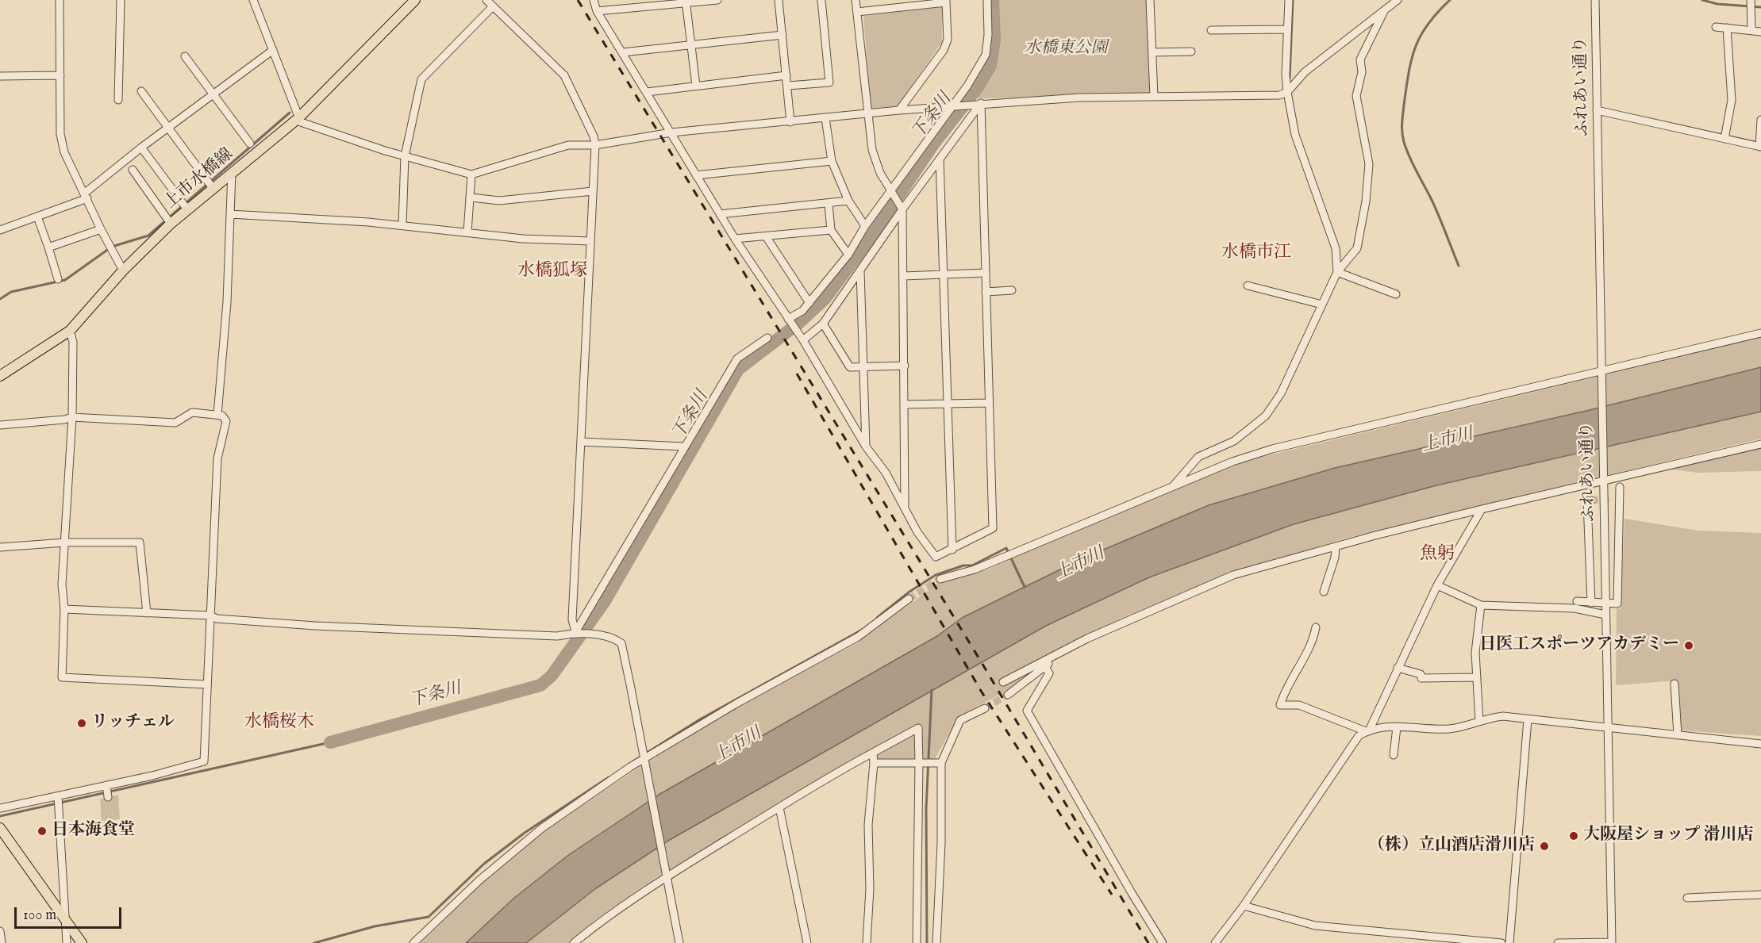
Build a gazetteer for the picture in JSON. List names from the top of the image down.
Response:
{
  "streets": {
    "main road": ["上市水橋線"],
    "street": ["ふれあい通り"]
  },
  "districts": [
    "水橋市江",
    "水橋狐塚",
    "魚躬",
    "水橋桜木"
  ],
  "water": ["下条川", "上市川"],
  "parks": ["水橋東公園"],
  "places": [
    "日医工スポーツアカデミー",
    "リッチェル",
    "日本海食堂",
    "大阪屋ショップ 滑川店",
    "（株）立山酒店滑川店"
  ],
  "scale_bar": "100 m"
}
